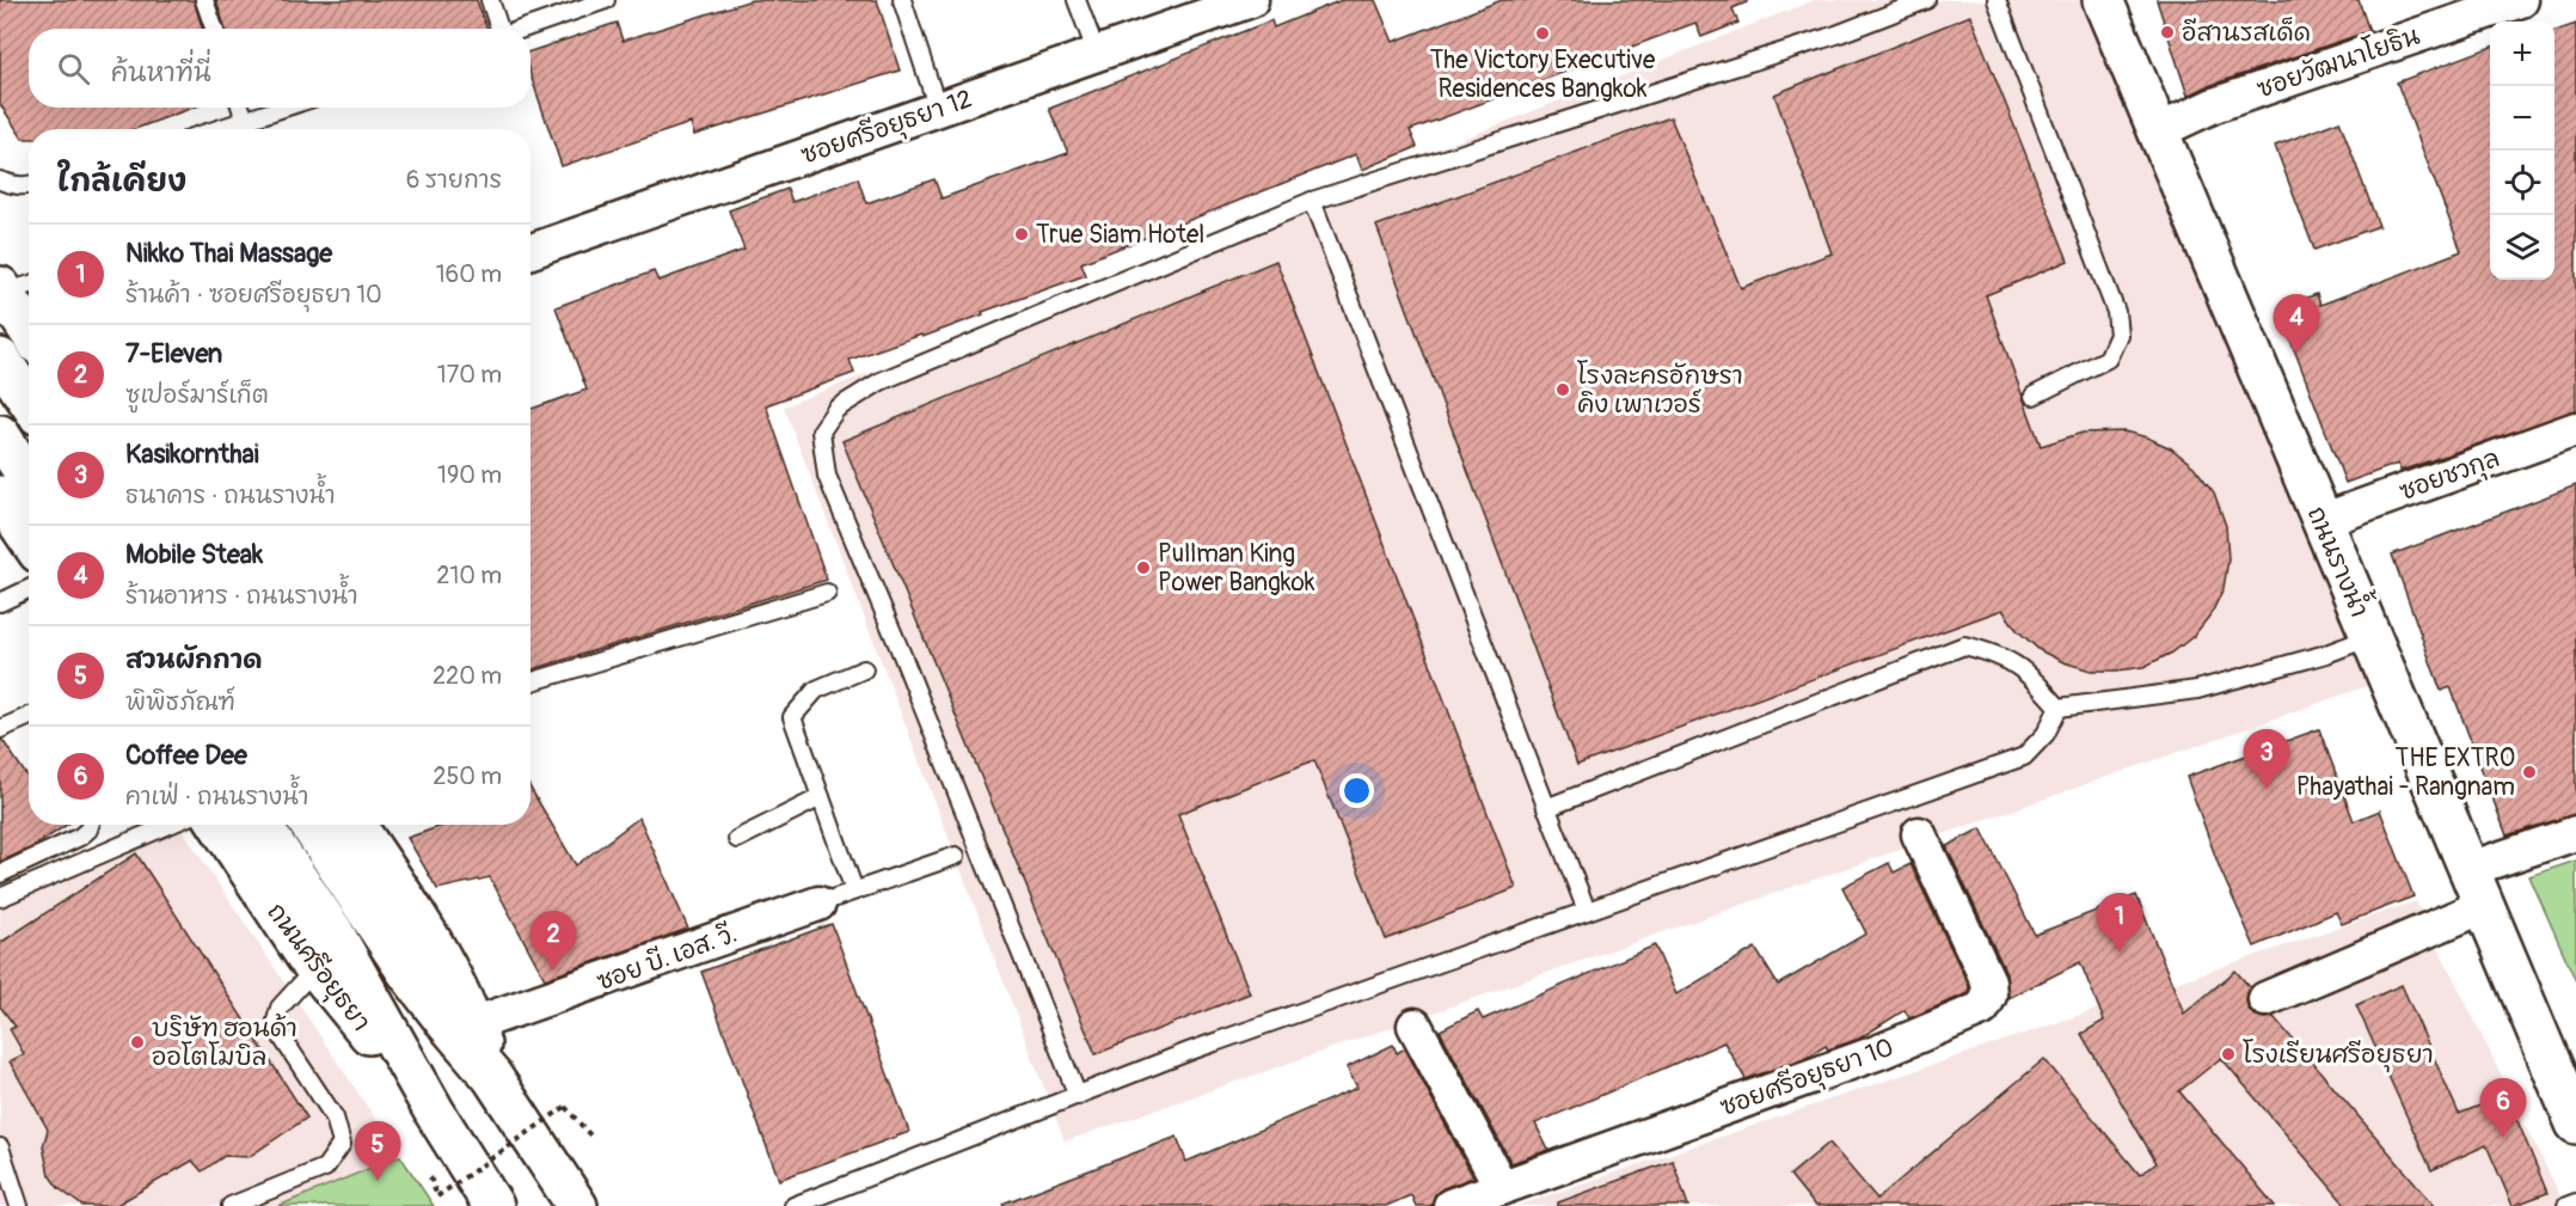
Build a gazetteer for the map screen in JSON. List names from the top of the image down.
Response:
{
  "streets": {
    "main road": ["ถนนรางน้ำ", "ถนนศรีอยุธยา"],
    "street": [
      "ซอยวัฒนาโยธิน",
      "ซอยศรีอยุธยา 12",
      "ซอยชวกุล",
      "ซอย บี. เอส. วี.",
      "ซอยศรีอยุธยา 10"
    ]
  },
  "crossings": [
    ["ซอยวัฒนาโยธิน", "ถนนรางน้ำ"],
    ["ซอยชวกุล", "ถนนรางน้ำ"]
  ],
  "places": [
    "อีสานรสเด็ด",
    "The Victory Executive Residences Bangkok",
    "True Siam Hotel",
    "โรงละครอักษรา คิง เพาเวอร์",
    "Pullman King Power Bangkok",
    "THE EXTRO Phayathai - Rangnam",
    "บริษัท ฮอนด้า ออโตโมบิล",
    "โรงเรียนศรีอยุธยา"
  ],
  "page": {
    "map_buttons": ["+", "−"],
    "search": "ค้นหาที่นี่",
    "heading": ["ใกล้เคียง", "6 รายการ"],
    "list": [
      {
        "mark": "1",
        "name": "Nikko Thai Massage",
        "note": "ร้านค้า · ซอยศรีอยุธยา 10",
        "value": "160 m"
      },
      {
        "mark": "2",
        "name": "7-Eleven",
        "note": "ซูเปอร์มาร์เก็ต",
        "value": "170 m"
      },
      {
        "mark": "3",
        "name": "Kasikornthai",
        "note": "ธนาคาร · ถนนรางน้ำ",
        "value": "190 m"
      },
      {
        "mark": "4",
        "name": "Mobile Steak",
        "note": "ร้านอาหาร · ถนนรางน้ำ",
        "value": "210 m"
      },
      {
        "mark": "5",
        "name": "สวนผักกาด",
        "note": "พิพิธภัณฑ์",
        "value": "220 m"
      },
      {
        "mark": "6",
        "name": "Coffee Dee",
        "note": "คาเฟ่ · ถนนรางน้ำ",
        "value": "250 m"
      }
    ],
    "pins": [
      "4",
      "3",
      "1",
      "2",
      "6",
      "5"
    ]
  }
}
